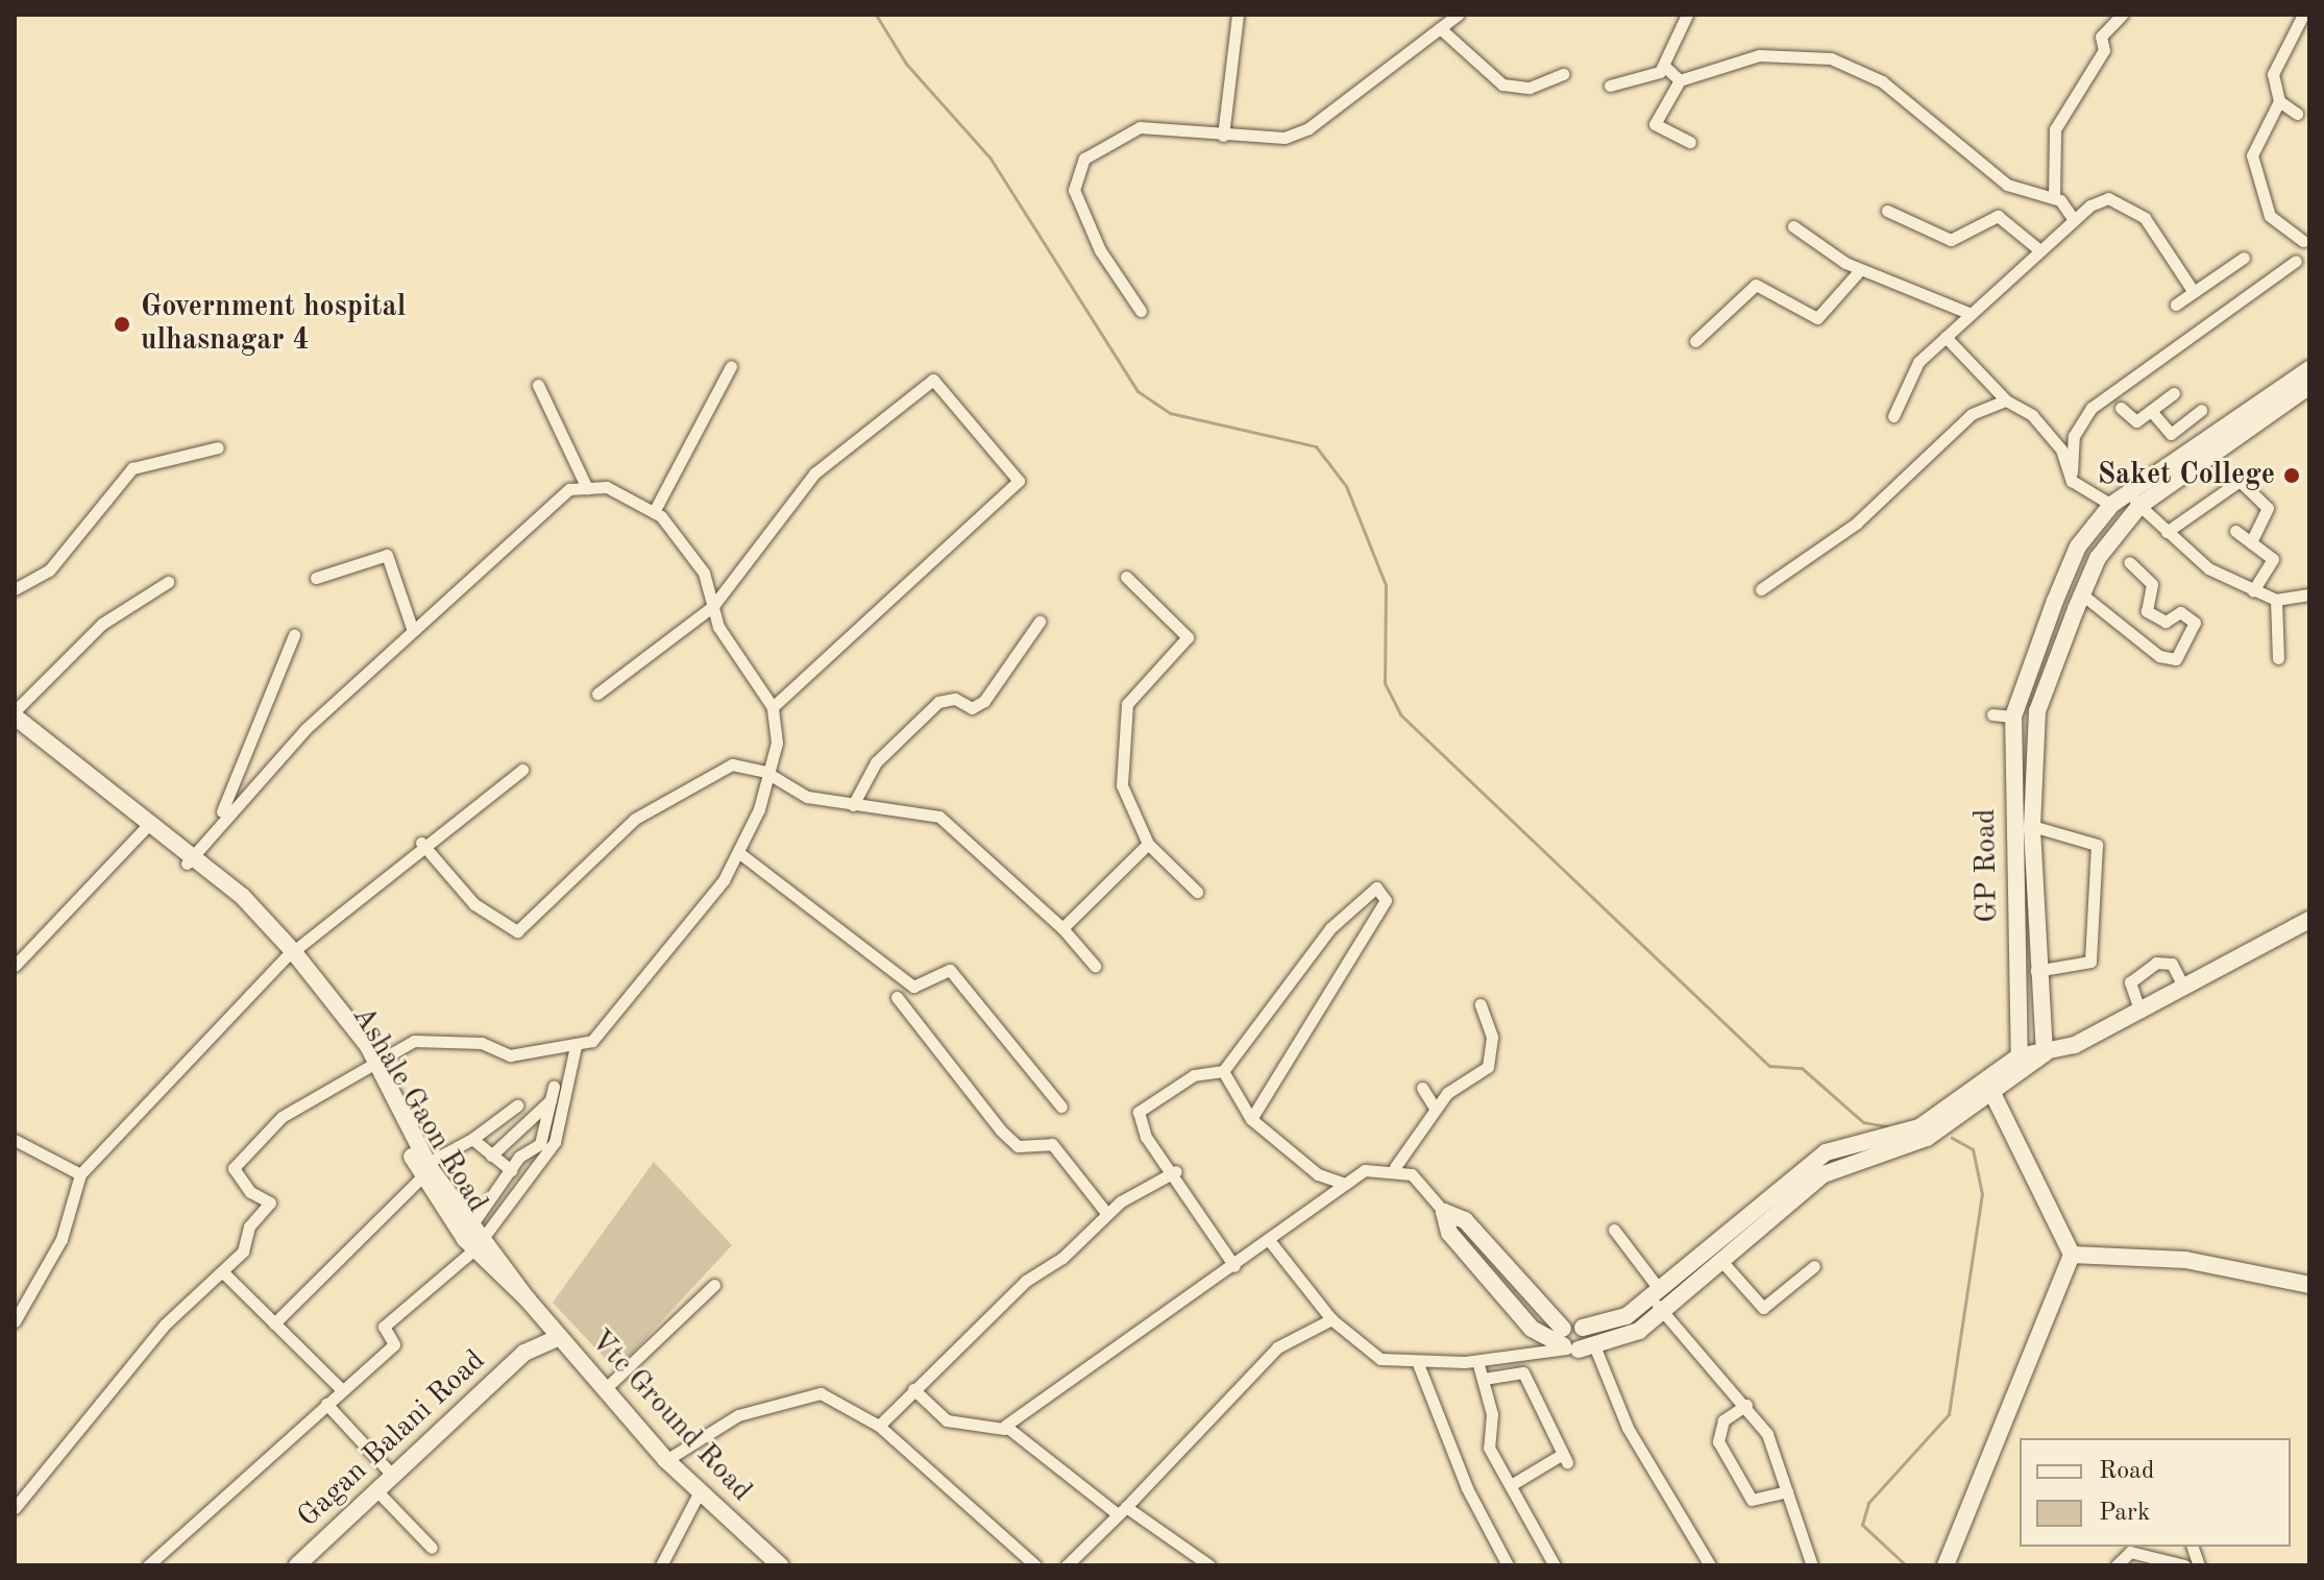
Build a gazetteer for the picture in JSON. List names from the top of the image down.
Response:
{
  "streets": {
    "street": [
      "GP Road",
      "Ashale Gaon Road",
      "Vtc Ground Road",
      "Gagan Balani Road"
    ]
  },
  "crossings": [
    ["Ashale Gaon Road", "Vtc Ground Road"],
    ["Vtc Ground Road", "Gagan Balani Road"]
  ],
  "places": ["Government hospital ulhasnagar 4", "Saket College"],
  "legend": ["Road", "Park"]
}
